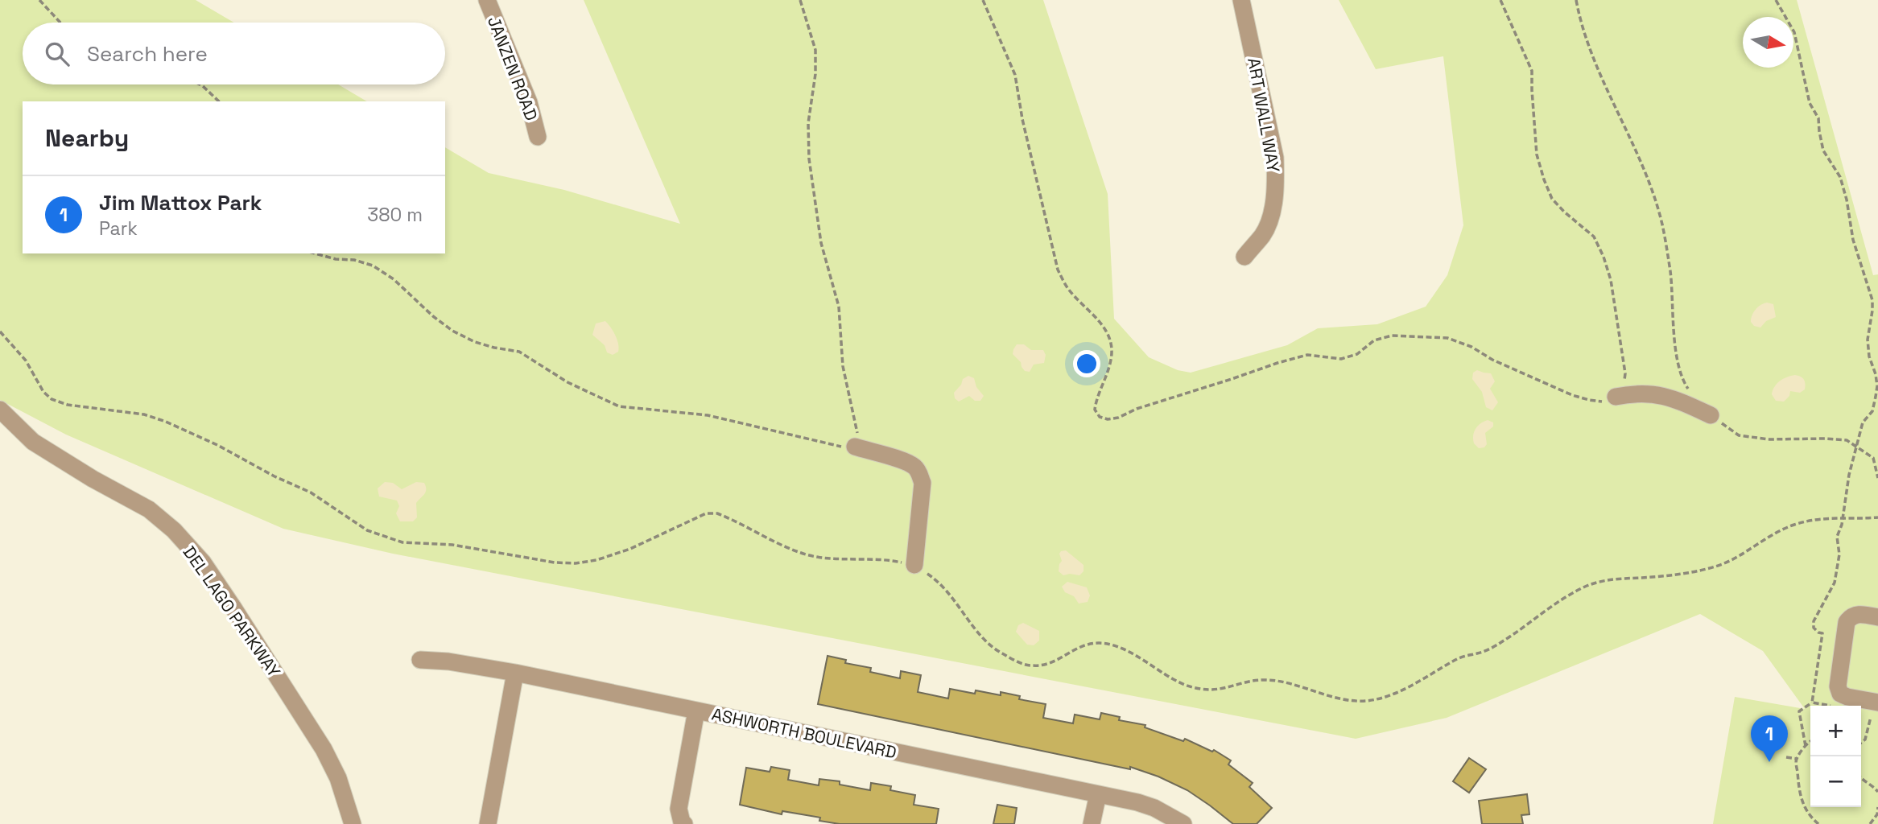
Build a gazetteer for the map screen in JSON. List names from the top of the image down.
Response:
{
  "streets": {
    "street": [
      "JANZEN ROAD",
      "ART WALL WAY",
      "DEL LAGO PARKWAY",
      "ASHWORTH BOULEVARD"
    ]
  },
  "north": "right",
  "page": {
    "search": "Search here",
    "heading": "Nearby",
    "list": [
      {
        "mark": "1",
        "name": "Jim Mattox Park",
        "note": "Park",
        "value": "380 m"
      }
    ],
    "map_buttons": ["+", "−"],
    "pins": "1"
  }
}
